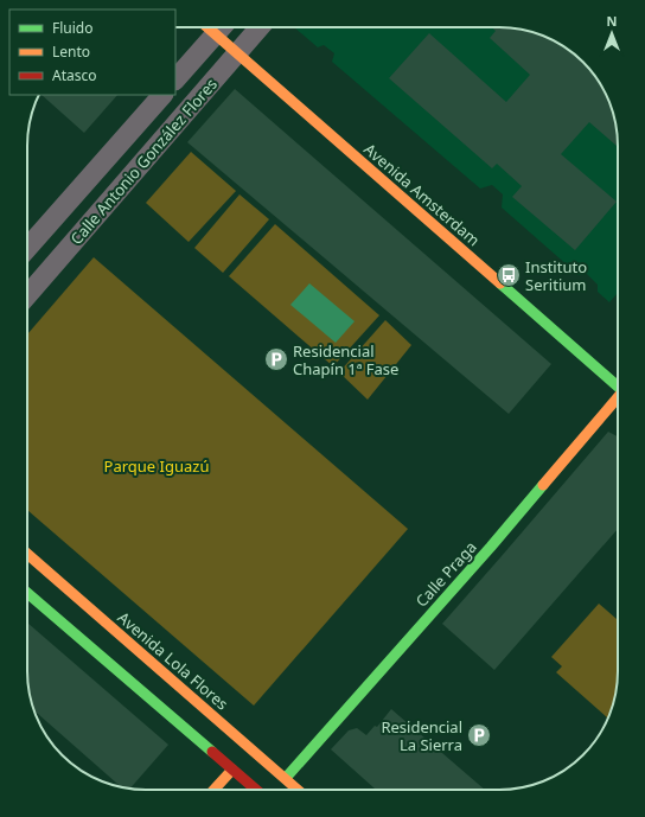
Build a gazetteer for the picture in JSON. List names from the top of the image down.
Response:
{
  "streets": {
    "street": [
      "Calle Antonio González Flores",
      "Avenida Amsterdam",
      "Calle Praga",
      "Avenida Lola Flores"
    ]
  },
  "crossings": [
    ["Calle Antonio González Flores", "Avenida Amsterdam"],
    ["Calle Praga", "Avenida Lola Flores"]
  ],
  "parks": ["Parque Iguazú"],
  "places": {
    "bus stop": ["Instituto Seritium"],
    "parking": ["Residencial Chapín 1ª Fase", "Residencial La Sierra"]
  },
  "legend": ["Fluido", "Lento", "Atasco"],
  "north": "top"
}
